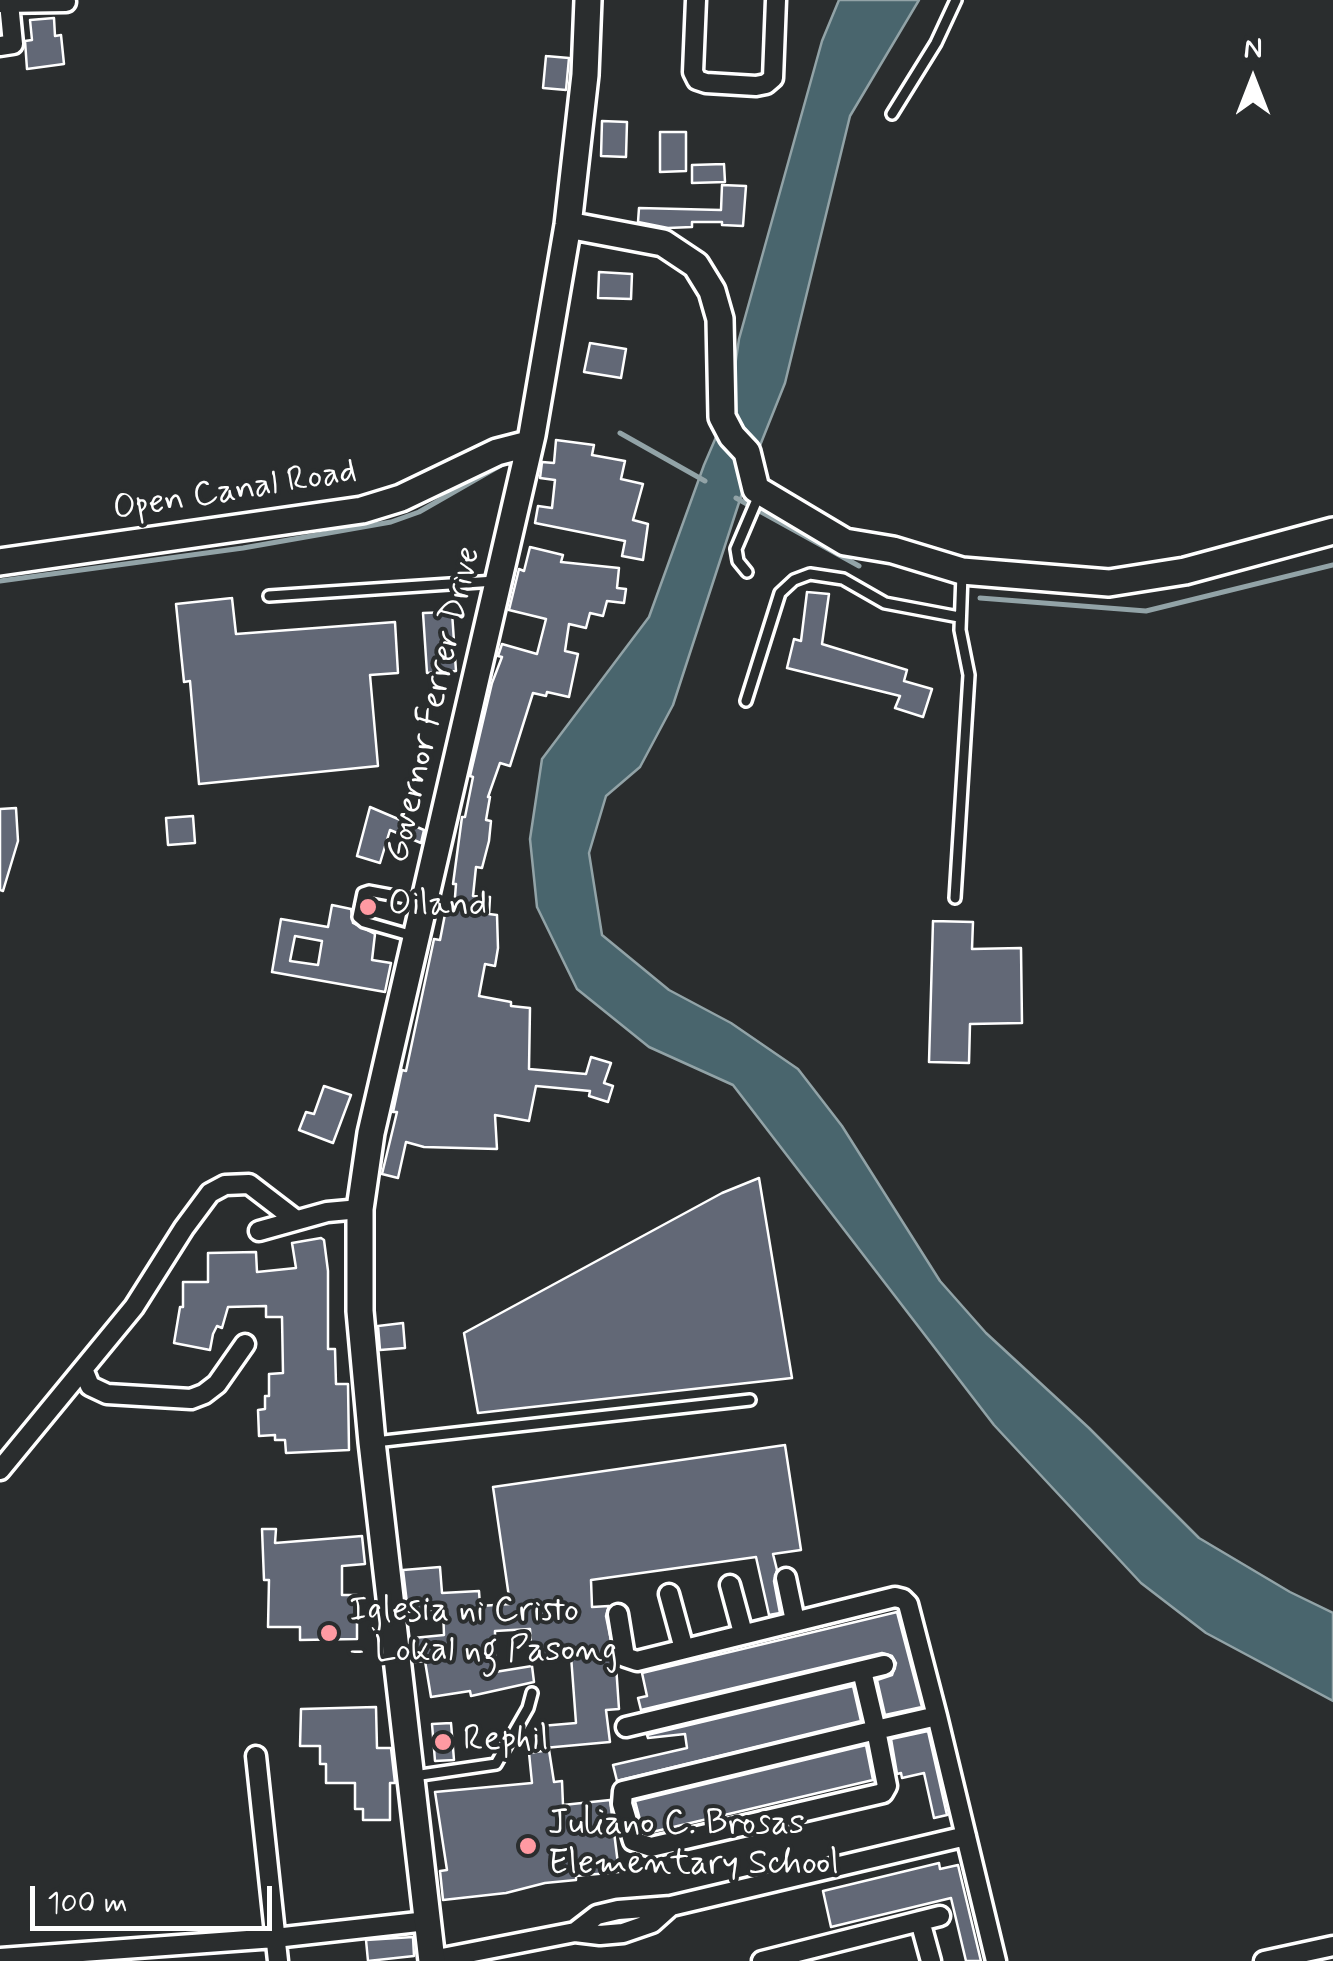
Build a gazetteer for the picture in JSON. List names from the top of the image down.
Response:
{
  "streets": {
    "main road": ["Open Canal Road", "Governor Ferrer Drive"]
  },
  "crossings": [
    ["Open Canal Road", "Governor Ferrer Drive"]
  ],
  "places": [
    "Oiland",
    "Iglesia ni Cristo - Lokal ng Pasong",
    "Rephil",
    "Juliano C. Brosas Elementary School"
  ],
  "scale_bar": "100 m",
  "north": "top"
}
